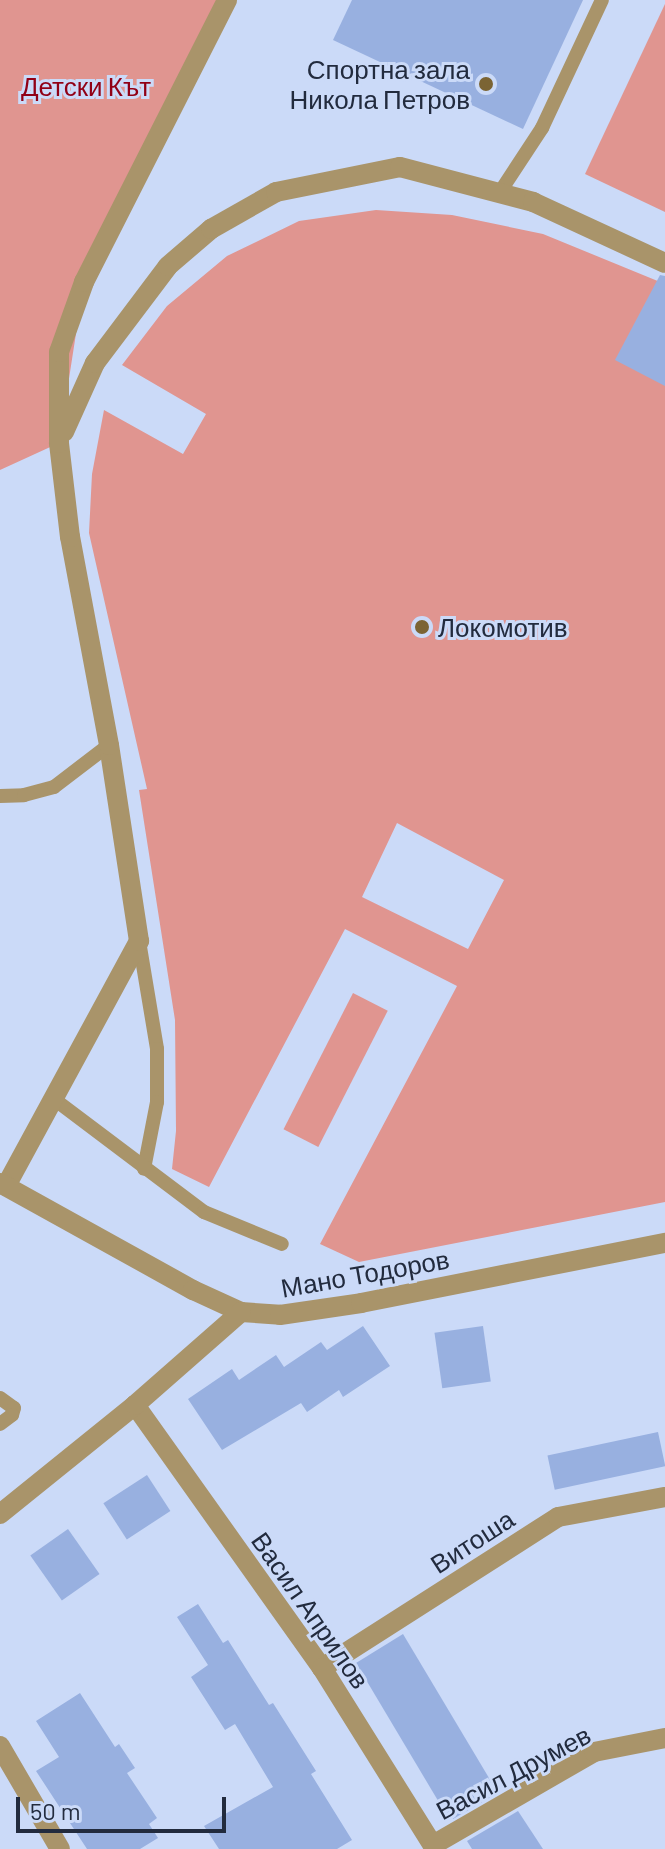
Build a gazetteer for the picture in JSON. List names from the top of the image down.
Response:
{
  "streets": {
    "street": [
      "Мано Тодоров",
      "Витоша",
      "Васил Априлов",
      "Васил Друмев"
    ]
  },
  "crossings": [
    ["Витоша", "Васил Априлов"],
    ["Васил Априлов", "Васил Друмев"]
  ],
  "parks": ["Детски Кът"],
  "places": ["Спортна зала Никола Петров", "Локомотив"],
  "scale_bar": "50 m"
}
